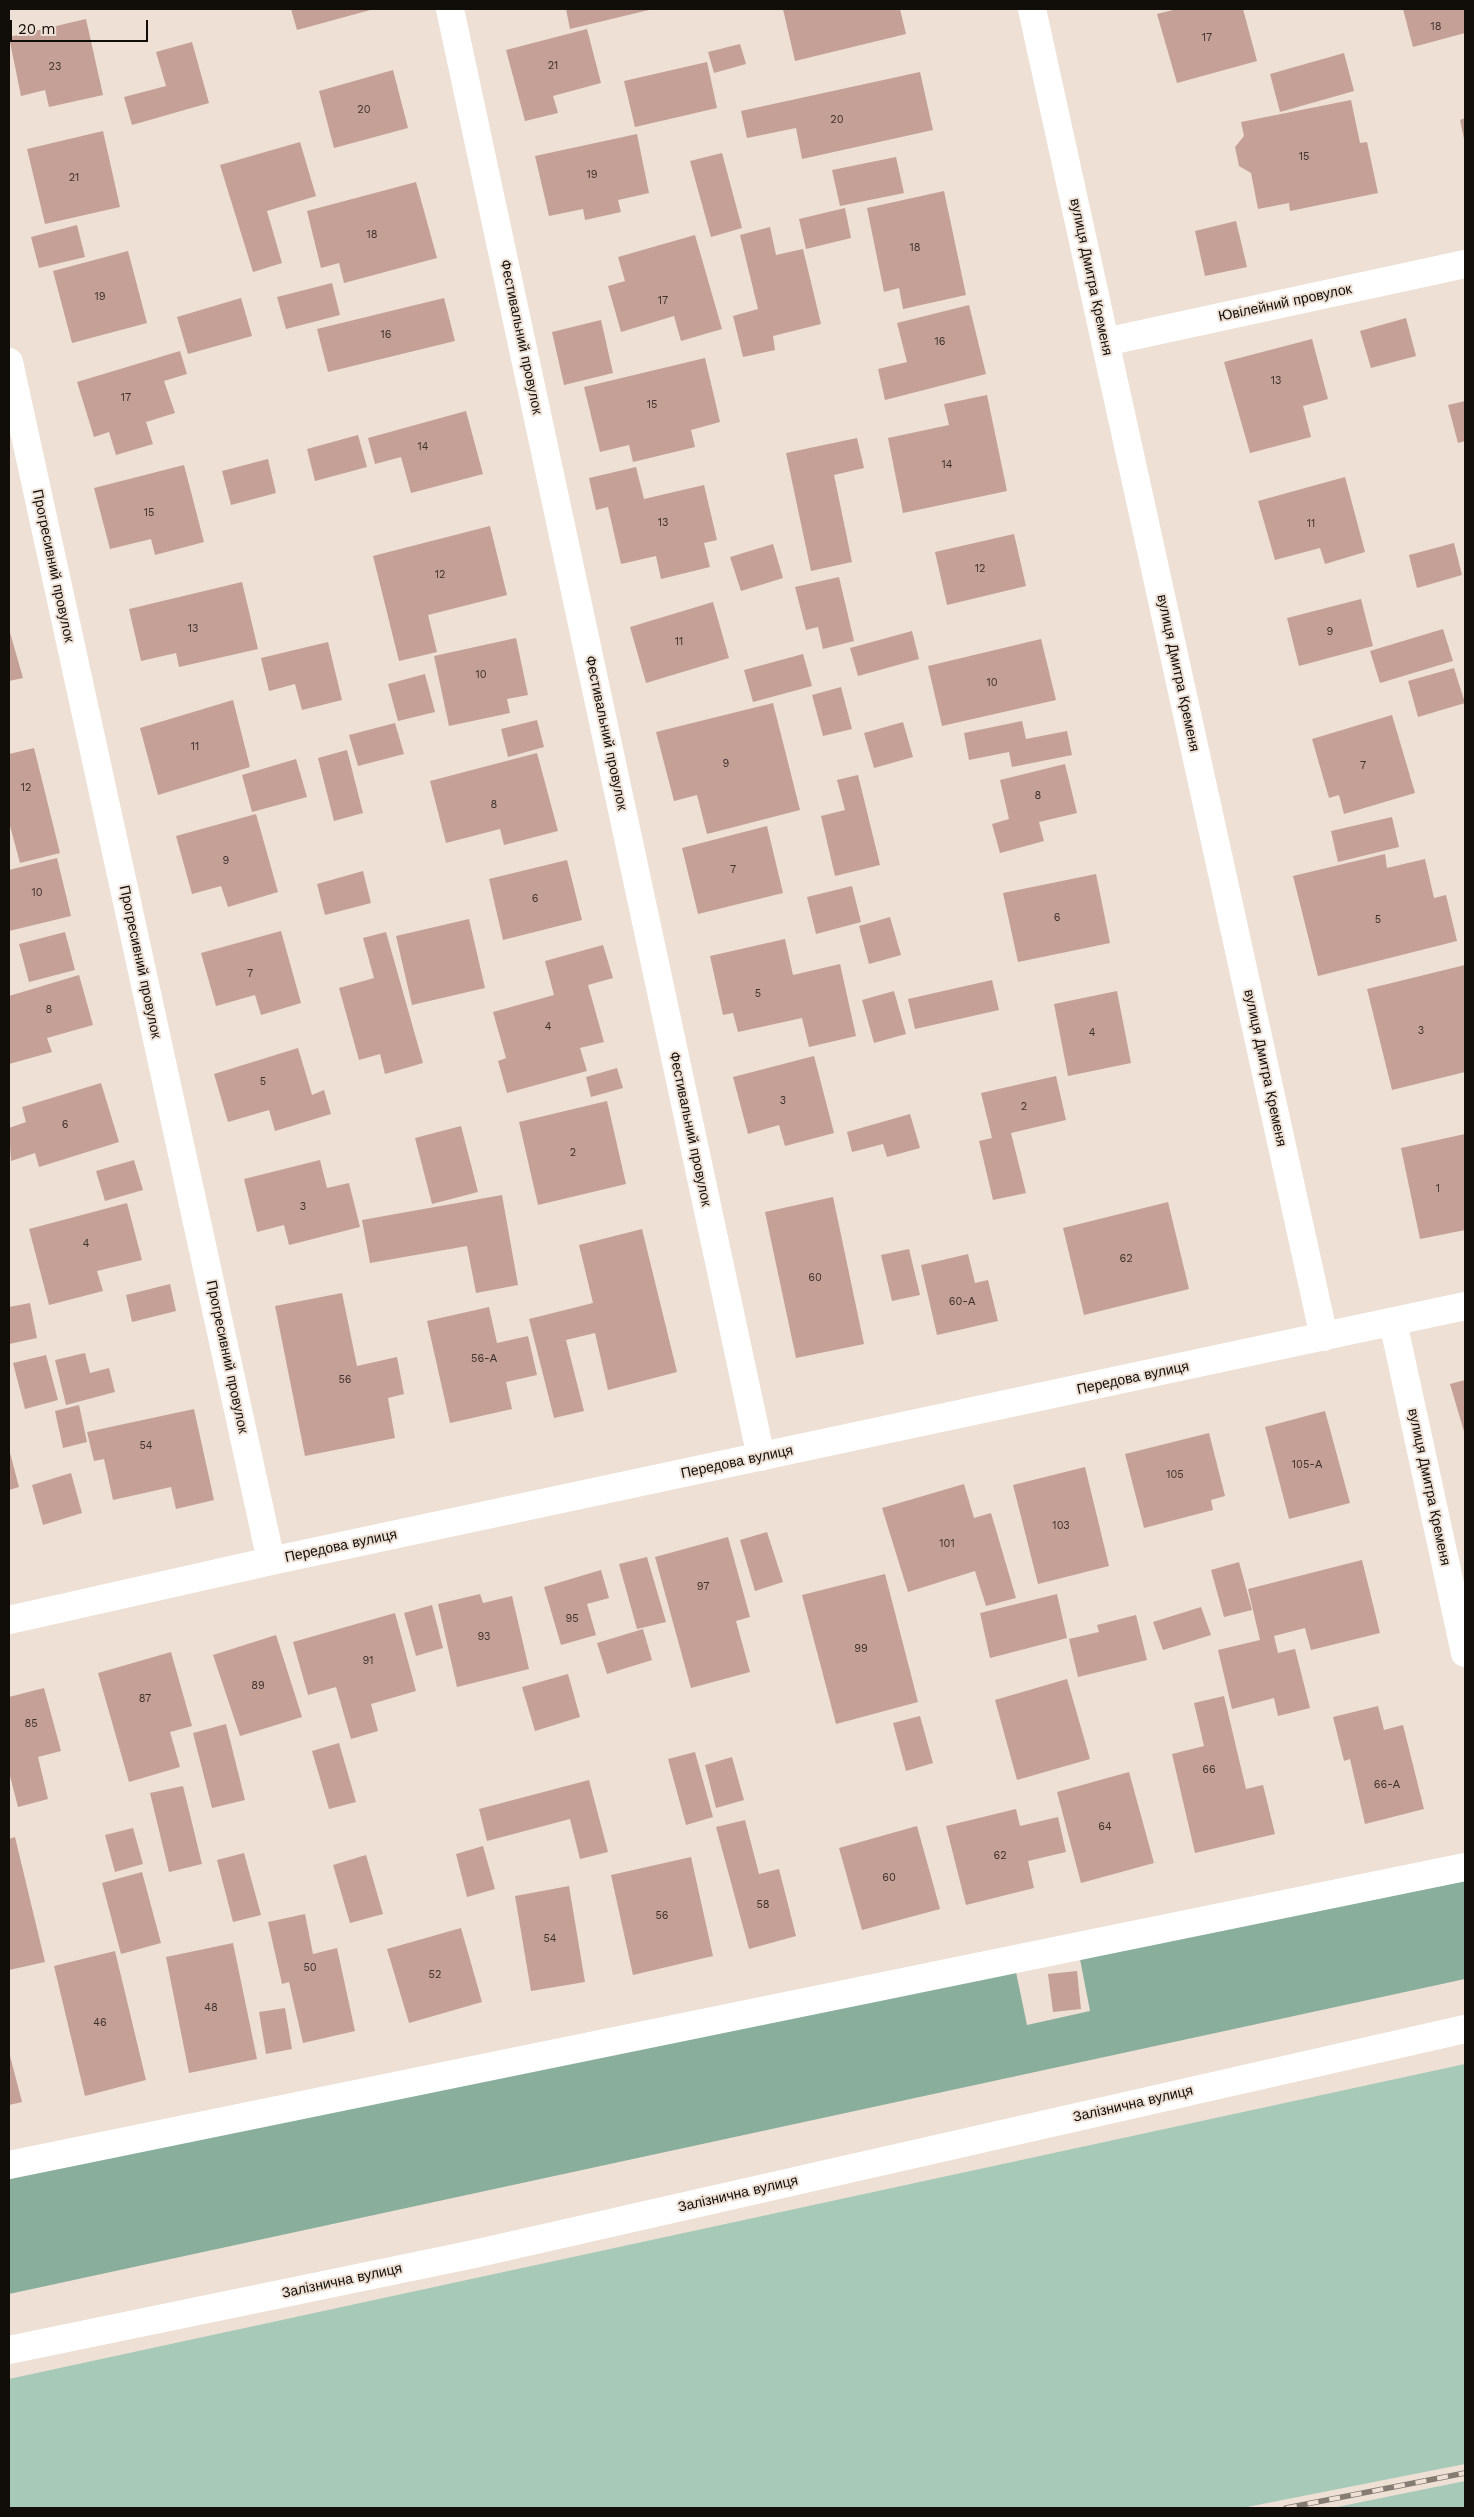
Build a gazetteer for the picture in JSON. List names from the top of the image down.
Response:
{
  "streets": {
    "street": [
      "вулиця Дмитра Кременя",
      "Ювілейний провулок",
      "Фестивальний провулок",
      "Прогресивний провулок",
      "Передова вулиця",
      "Залізнична вулиця"
    ]
  },
  "crossings": [
    ["вулиця Дмитра Кременя", "Ювілейний провулок"],
    ["вулиця Дмитра Кременя", "Передова вулиця"],
    ["Фестивальний провулок", "Передова вулиця"],
    ["Прогресивний провулок", "Передова вулиця"]
  ],
  "house_numbers": [
    "18",
    "17",
    "21",
    "23",
    "20",
    "20",
    "15",
    "19",
    "21",
    "18",
    "18",
    "19",
    "17",
    "16",
    "16",
    "13",
    "17",
    "15",
    "14",
    "14",
    "15",
    "13",
    "11",
    "12",
    "12",
    "13",
    "9",
    "11",
    "10",
    "10",
    "11",
    "9",
    "7",
    "12",
    "8",
    "8",
    "9",
    "7",
    "10",
    "6",
    "6",
    "5",
    "7",
    "5",
    "8",
    "4",
    "3",
    "4",
    "5",
    "3",
    "2",
    "6",
    "2",
    "1",
    "3",
    "4",
    "62",
    "60",
    "60-А",
    "56-А",
    "56",
    "54",
    "105-А",
    "105",
    "103",
    "101",
    "97",
    "95",
    "93",
    "99",
    "91",
    "89",
    "87",
    "85",
    "66",
    "66-А",
    "64",
    "62",
    "60",
    "58",
    "56",
    "54",
    "50",
    "52",
    "48",
    "46"
  ],
  "scale_bar": "20 m"
}
